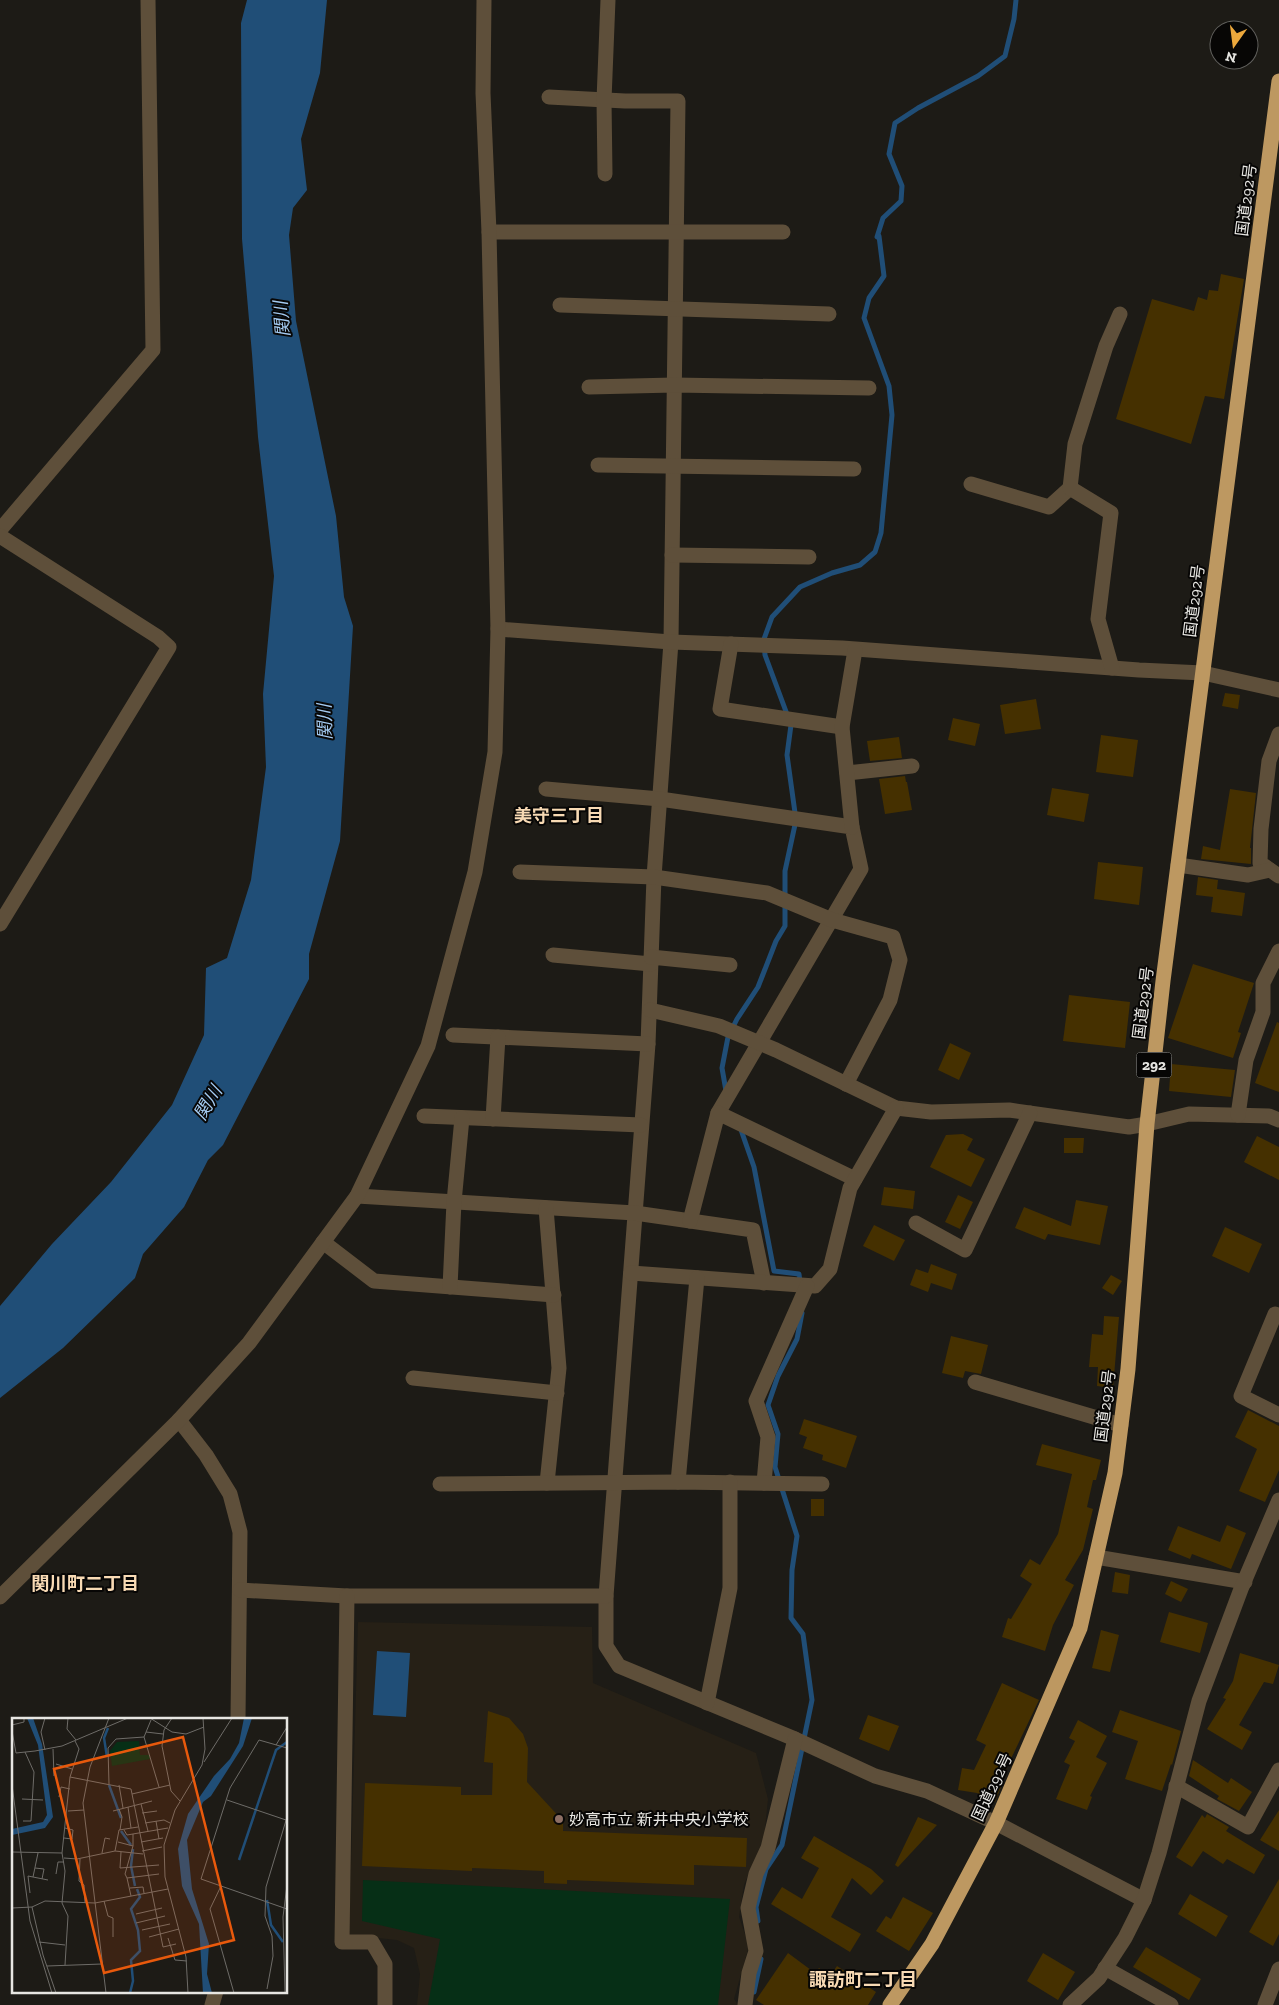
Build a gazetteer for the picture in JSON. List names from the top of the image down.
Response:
{
  "streets": {
    "highway": ["国道292号", "292"]
  },
  "districts": ["美守三丁目", "関川町二丁目", "諏訪町二丁目"],
  "water": ["関川"],
  "places": ["妙高市立 新井中央小学校"],
  "north": "bottom"
}
